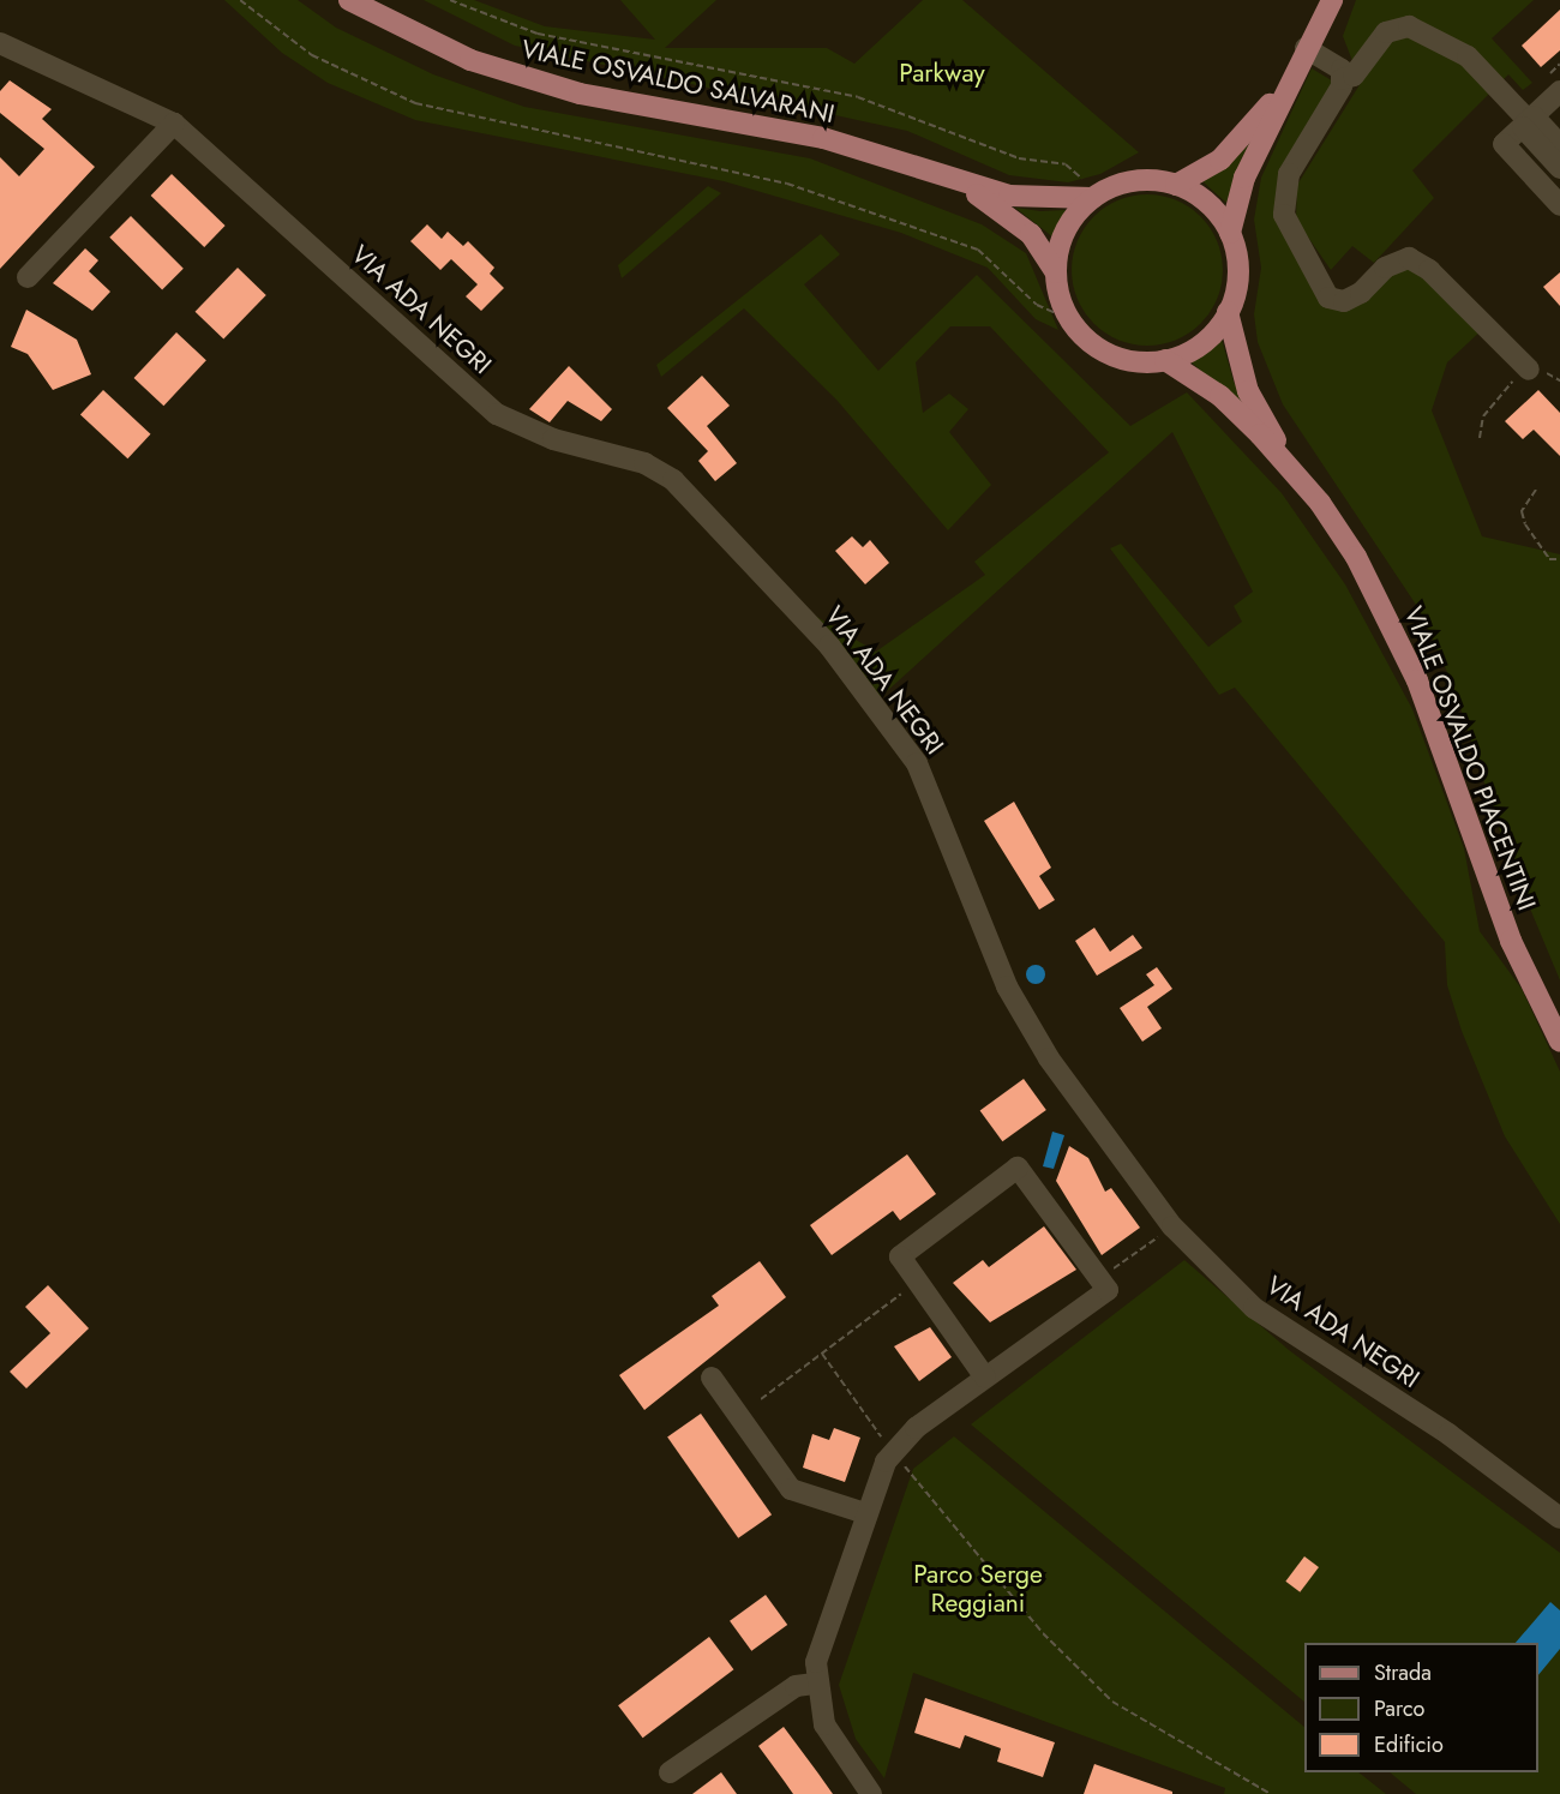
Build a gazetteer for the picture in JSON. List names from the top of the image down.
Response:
{
  "streets": {
    "main road": ["VIALE OSVALDO SALVARANI", "VIALE OSVALDO PIACENTINI"],
    "street": ["VIA ADA NEGRI"]
  },
  "crossings": [
    ["VIALE OSVALDO SALVARANI", "VIALE OSVALDO PIACENTINI"]
  ],
  "parks": ["Parkway", "Parco Serge Reggiani"],
  "legend": ["Strada", "Parco", "Edificio"]
}
